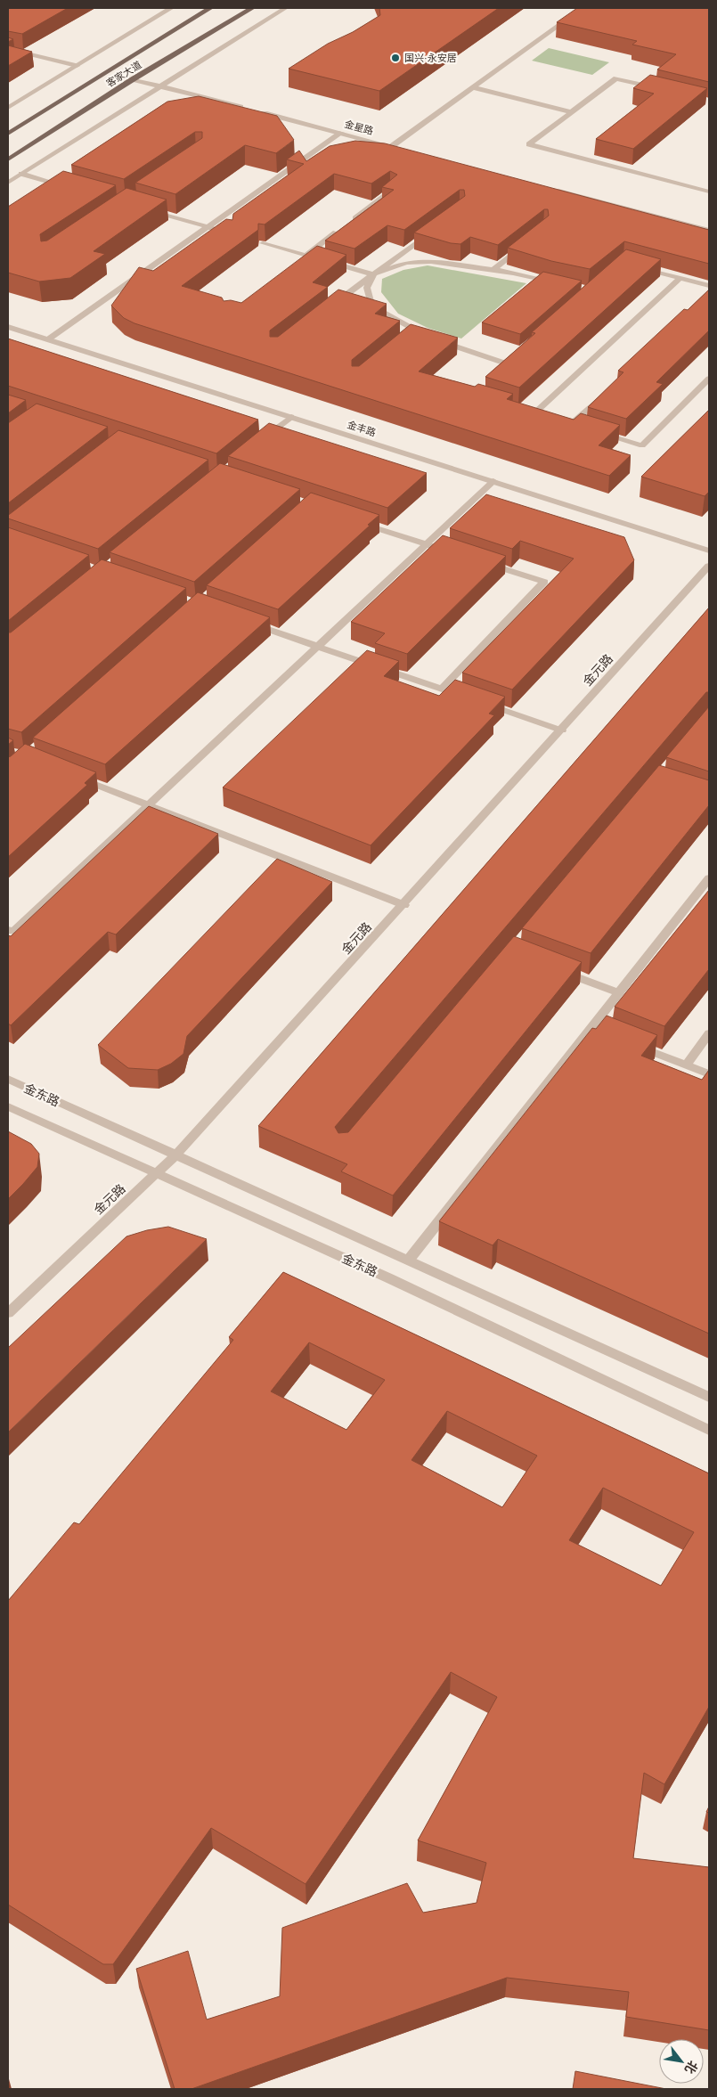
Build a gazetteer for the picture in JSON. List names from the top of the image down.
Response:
{
  "streets": {
    "main road": ["客家大道"],
    "street": [
      "金星路",
      "金丰路",
      "金元路",
      "金东路"
    ]
  },
  "crossings": [
    ["金元路", "金东路"]
  ],
  "places": ["国兴·永安居"],
  "north": "bottom right"
}
